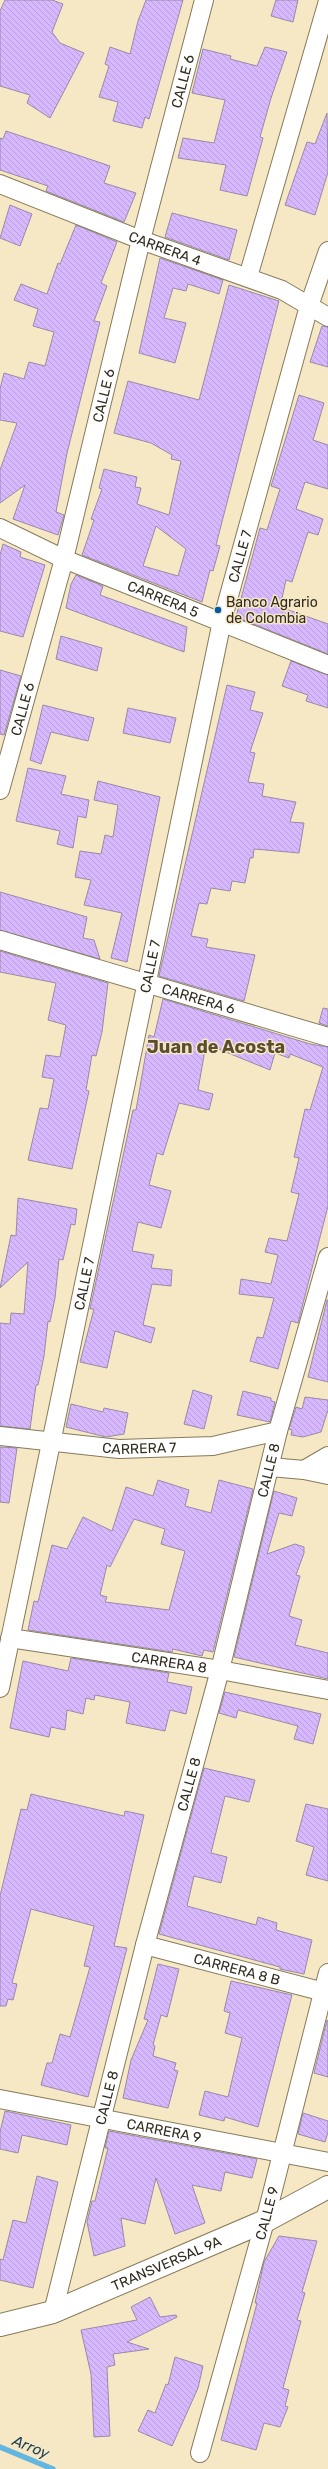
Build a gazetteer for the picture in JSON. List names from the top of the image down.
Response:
{
  "streets": {
    "main road": ["TRANSVERSAL 9A"],
    "street": [
      "CALLE 6",
      "CARRERA 4",
      "CALLE 7",
      "CARRERA 5",
      "CARRERA 6",
      "CARRERA 7",
      "CALLE 8",
      "CARRERA 8",
      "CARRERA 8 B",
      "CARRERA 9",
      "CALLE 9"
    ]
  },
  "crossings": [
    ["CALLE 6", "CARRERA 4"],
    ["CALLE 6", "CARRERA 5"],
    ["CARRERA 4", "CALLE 7"],
    ["CALLE 7", "CARRERA 5"],
    ["CALLE 7", "CARRERA 6"],
    ["CALLE 7", "CARRERA 7"],
    ["CALLE 7", "CARRERA 8"],
    ["CARRERA 7", "CALLE 8"],
    ["CALLE 8", "CARRERA 8"],
    ["CALLE 8", "CARRERA 8 B"],
    ["CALLE 8", "CARRERA 9"],
    ["CALLE 8", "TRANSVERSAL 9A"],
    ["CARRERA 8 B", "CALLE 9"],
    ["CARRERA 9", "CALLE 9"],
    ["CALLE 9", "TRANSVERSAL 9A"]
  ],
  "districts": ["Juan de Acosta"],
  "water": ["Arroy"],
  "places": ["Banco Agrario de Colombia"]
}
